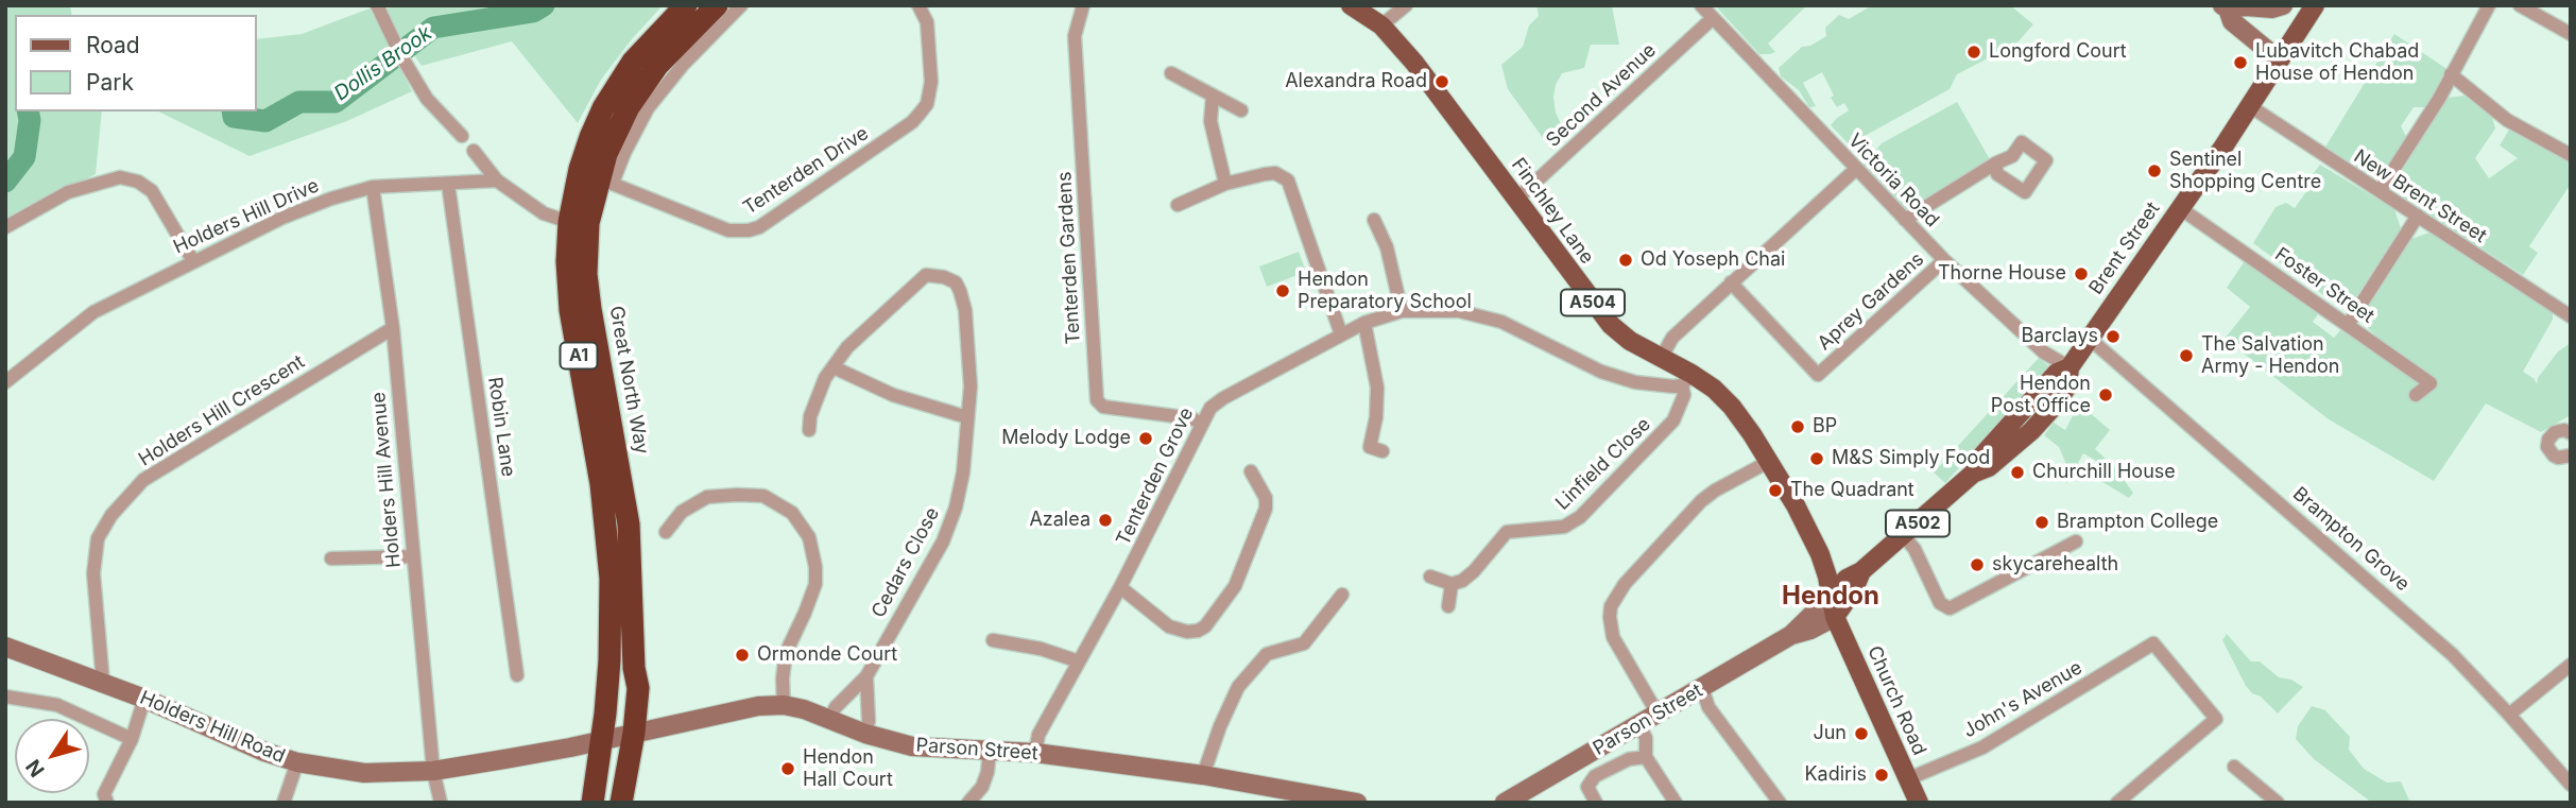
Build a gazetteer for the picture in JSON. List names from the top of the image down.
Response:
{
  "streets": {
    "highway": ["A1", "Great North Way"],
    "main road": [
      "Finchley Lane",
      "Brent Street",
      "A504",
      "A502",
      "Church Road",
      "Parson Street",
      "Holders Hill Road"
    ],
    "street": [
      "Second Avenue",
      "Tenterden Drive",
      "Victoria Road",
      "New Brent Street",
      "Holders Hill Drive",
      "Tenterden Gardens",
      "Foster Street",
      "Aprey Gardens",
      "Holders Hill Crescent",
      "Robin Lane",
      "Linfield Close",
      "Tenterden Grove",
      "Holders Hill Avenue",
      "Brampton Grove",
      "Cedars Close",
      "John's Avenue"
    ]
  },
  "crossings": [
    ["Second Avenue", "Victoria Road"],
    ["Second Avenue", "Finchley Lane"],
    ["Tenterden Drive", "Great North Way"],
    ["Victoria Road", "Brent Street"],
    ["Victoria Road", "Aprey Gardens"],
    ["New Brent Street", "Brent Street"],
    ["Finchley Lane", "Brent Street"],
    ["Finchley Lane", "Linfield Close"],
    ["Finchley Lane", "Tenterden Grove"],
    ["Finchley Lane", "Church Road"],
    ["Finchley Lane", "Parson Street"],
    ["Holders Hill Drive", "Robin Lane"],
    ["Holders Hill Drive", "Holders Hill Avenue"],
    ["Brent Street", "Foster Street"],
    ["Brent Street", "Brampton Grove"],
    ["Brent Street", "Church Road"],
    ["Brent Street", "Parson Street"],
    ["Tenterden Gardens", "Tenterden Grove"],
    ["Great North Way", "Parson Street"],
    ["Great North Way", "Holders Hill Road"],
    ["Holders Hill Crescent", "Holders Hill Avenue"],
    ["Holders Hill Crescent", "Holders Hill Road"],
    ["Linfield Close", "Tenterden Grove"],
    ["Tenterden Grove", "Parson Street"],
    ["Holders Hill Avenue", "Holders Hill Road"],
    ["Cedars Close", "Parson Street"],
    ["John's Avenue", "Church Road"],
    ["Church Road", "Parson Street"],
    ["Parson Street", "Holders Hill Road"]
  ],
  "districts": ["Hendon"],
  "water": ["Dollis Brook"],
  "places": [
    "Longford Court",
    "Lubavitch Chabad House of Hendon",
    "Alexandra Road",
    "Sentinel Shopping Centre",
    "Od Yoseph Chai",
    "Thorne House",
    "Hendon Preparatory School",
    "Barclays",
    "The Salvation Army - Hendon",
    "Hendon Post Office",
    "BP",
    "Melody Lodge",
    "M&S Simply Food",
    "Churchill House",
    "The Quadrant",
    "Azalea",
    "Brampton College",
    "skycarehealth",
    "Ormonde Court",
    "Jun",
    "Hendon Hall Court",
    "Kadiris"
  ],
  "legend": ["Road", "Park"],
  "north": "bottom left"
}
